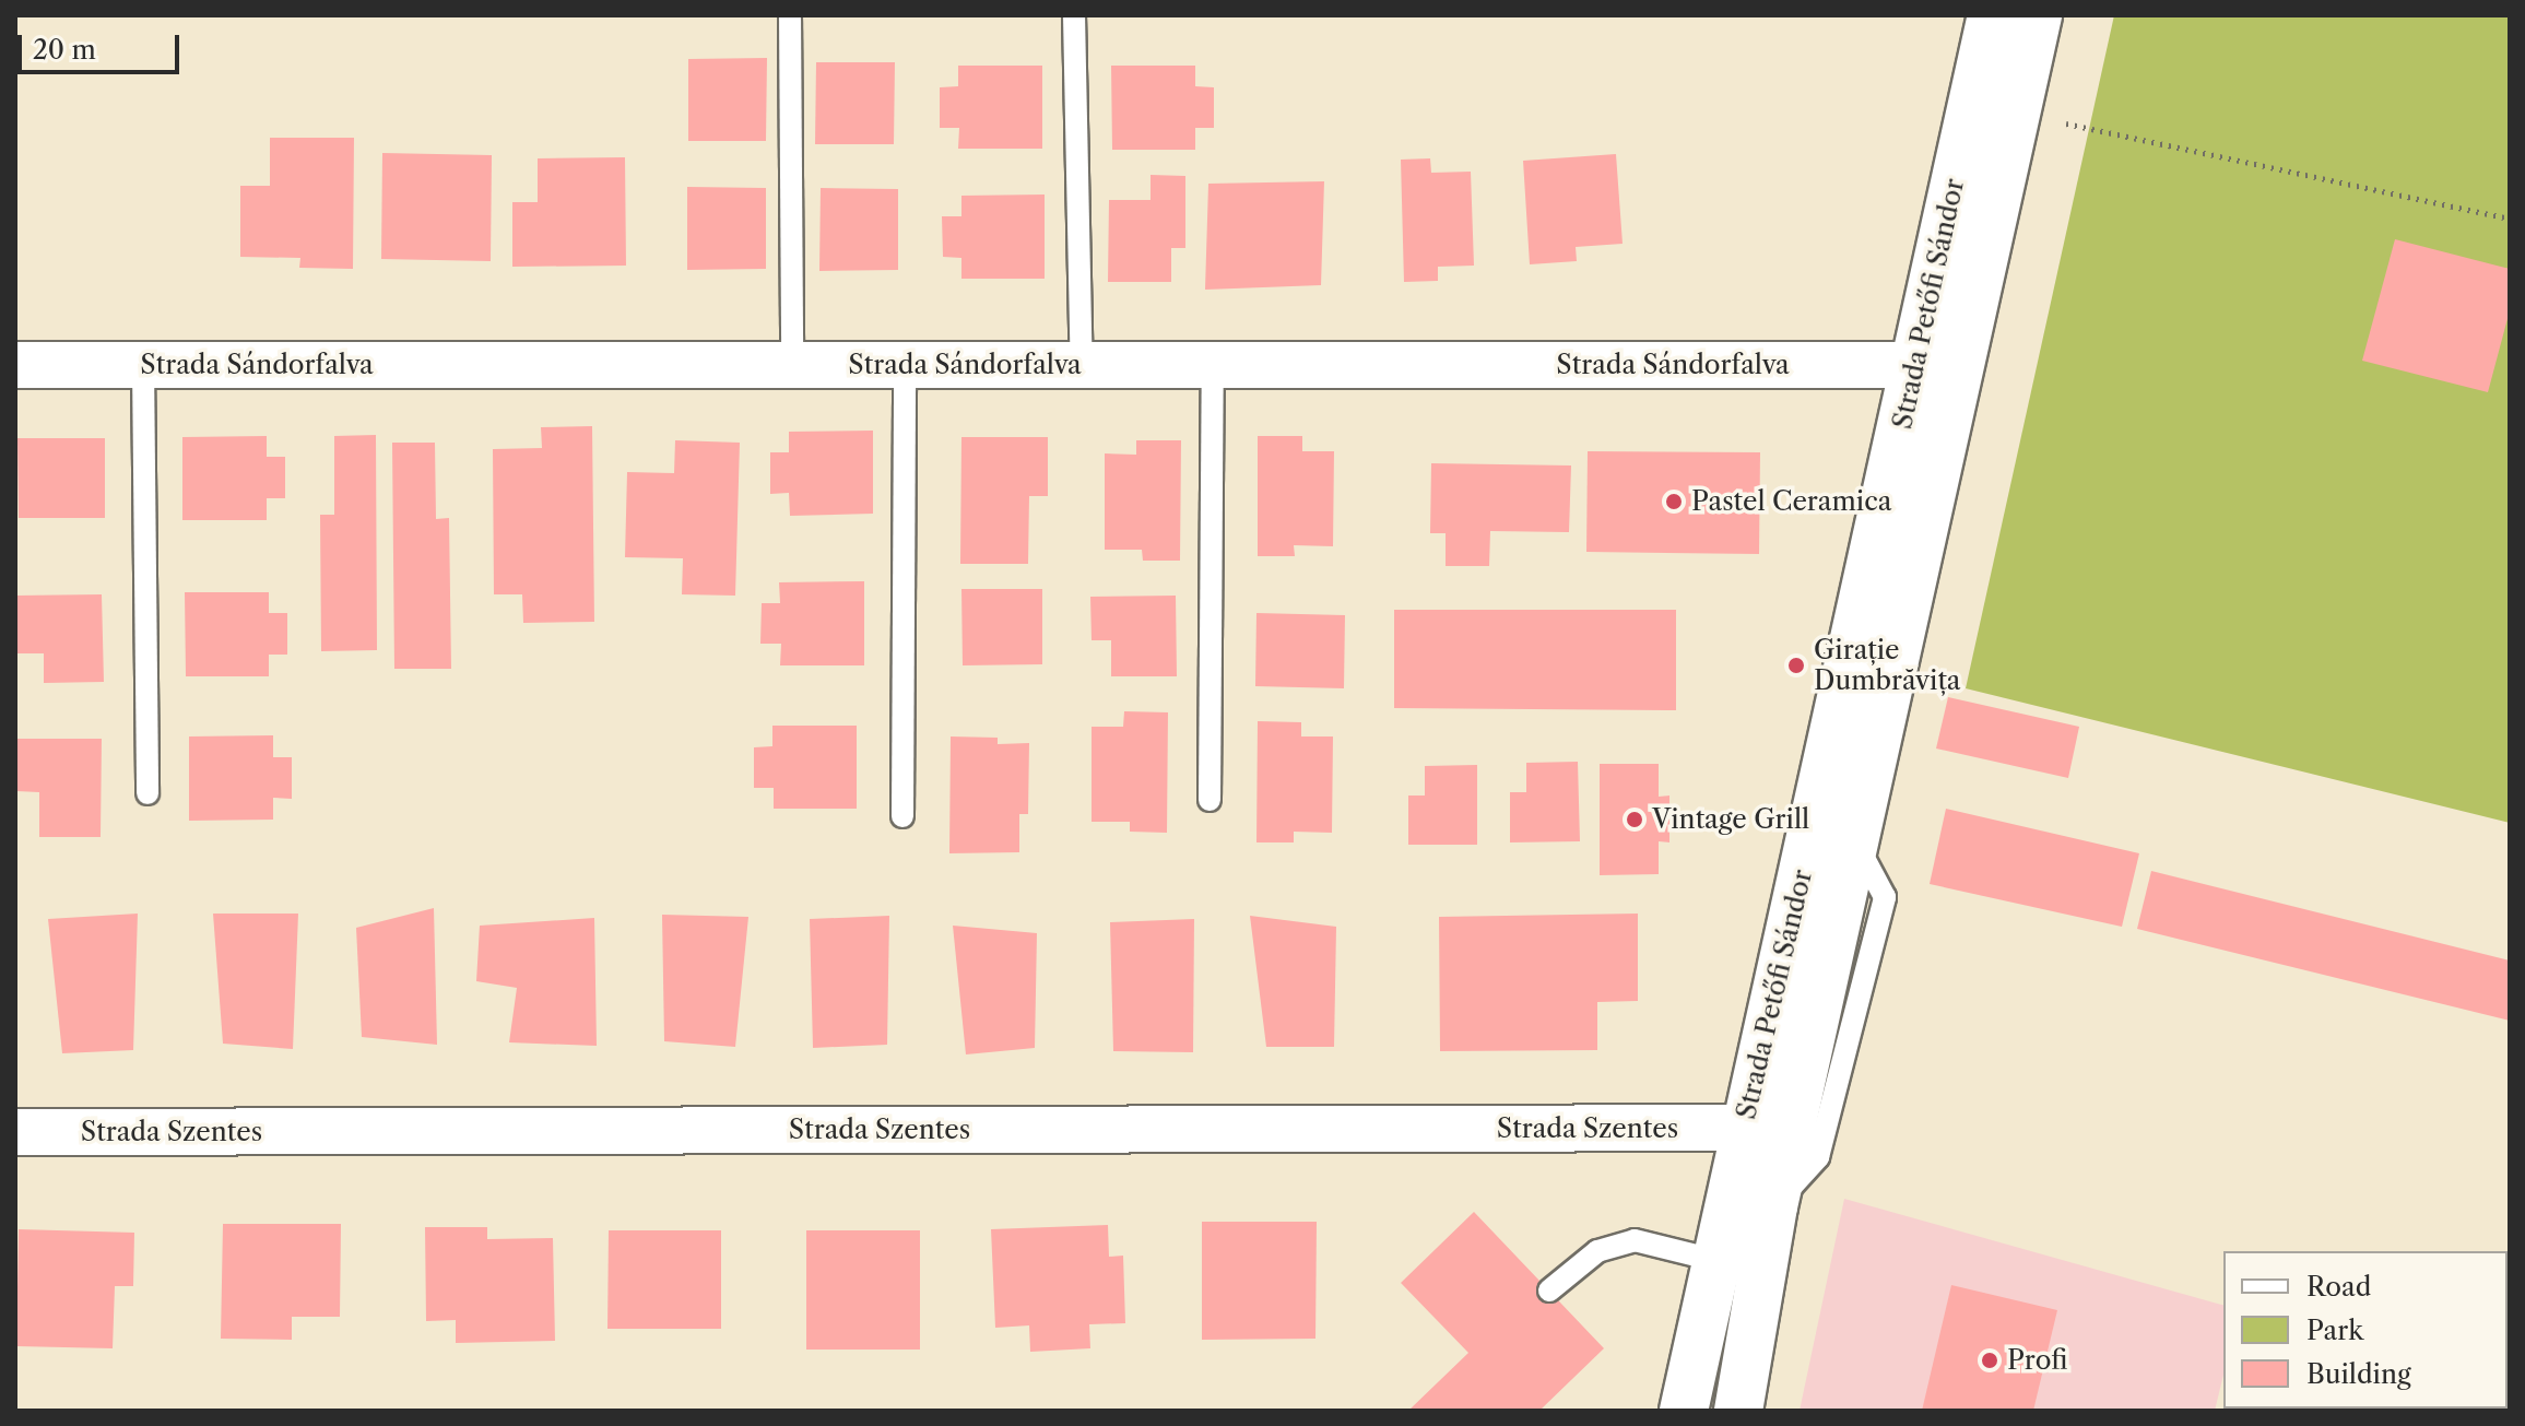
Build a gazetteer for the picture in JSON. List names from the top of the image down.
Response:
{
  "streets": {
    "main road": ["Strada Petőfi Sándor"],
    "street": ["Strada Sándorfalva", "Strada Szentes"]
  },
  "crossings": [
    ["Strada Petőfi Sándor", "Strada Sándorfalva"],
    ["Strada Petőfi Sándor", "Strada Szentes"]
  ],
  "places": [
    "Pastel Ceramica",
    "Girație Dumbrăvița",
    "Vintage Grill",
    "Profi"
  ],
  "legend": ["Road", "Park", "Building"],
  "scale_bar": "20 m"
}
